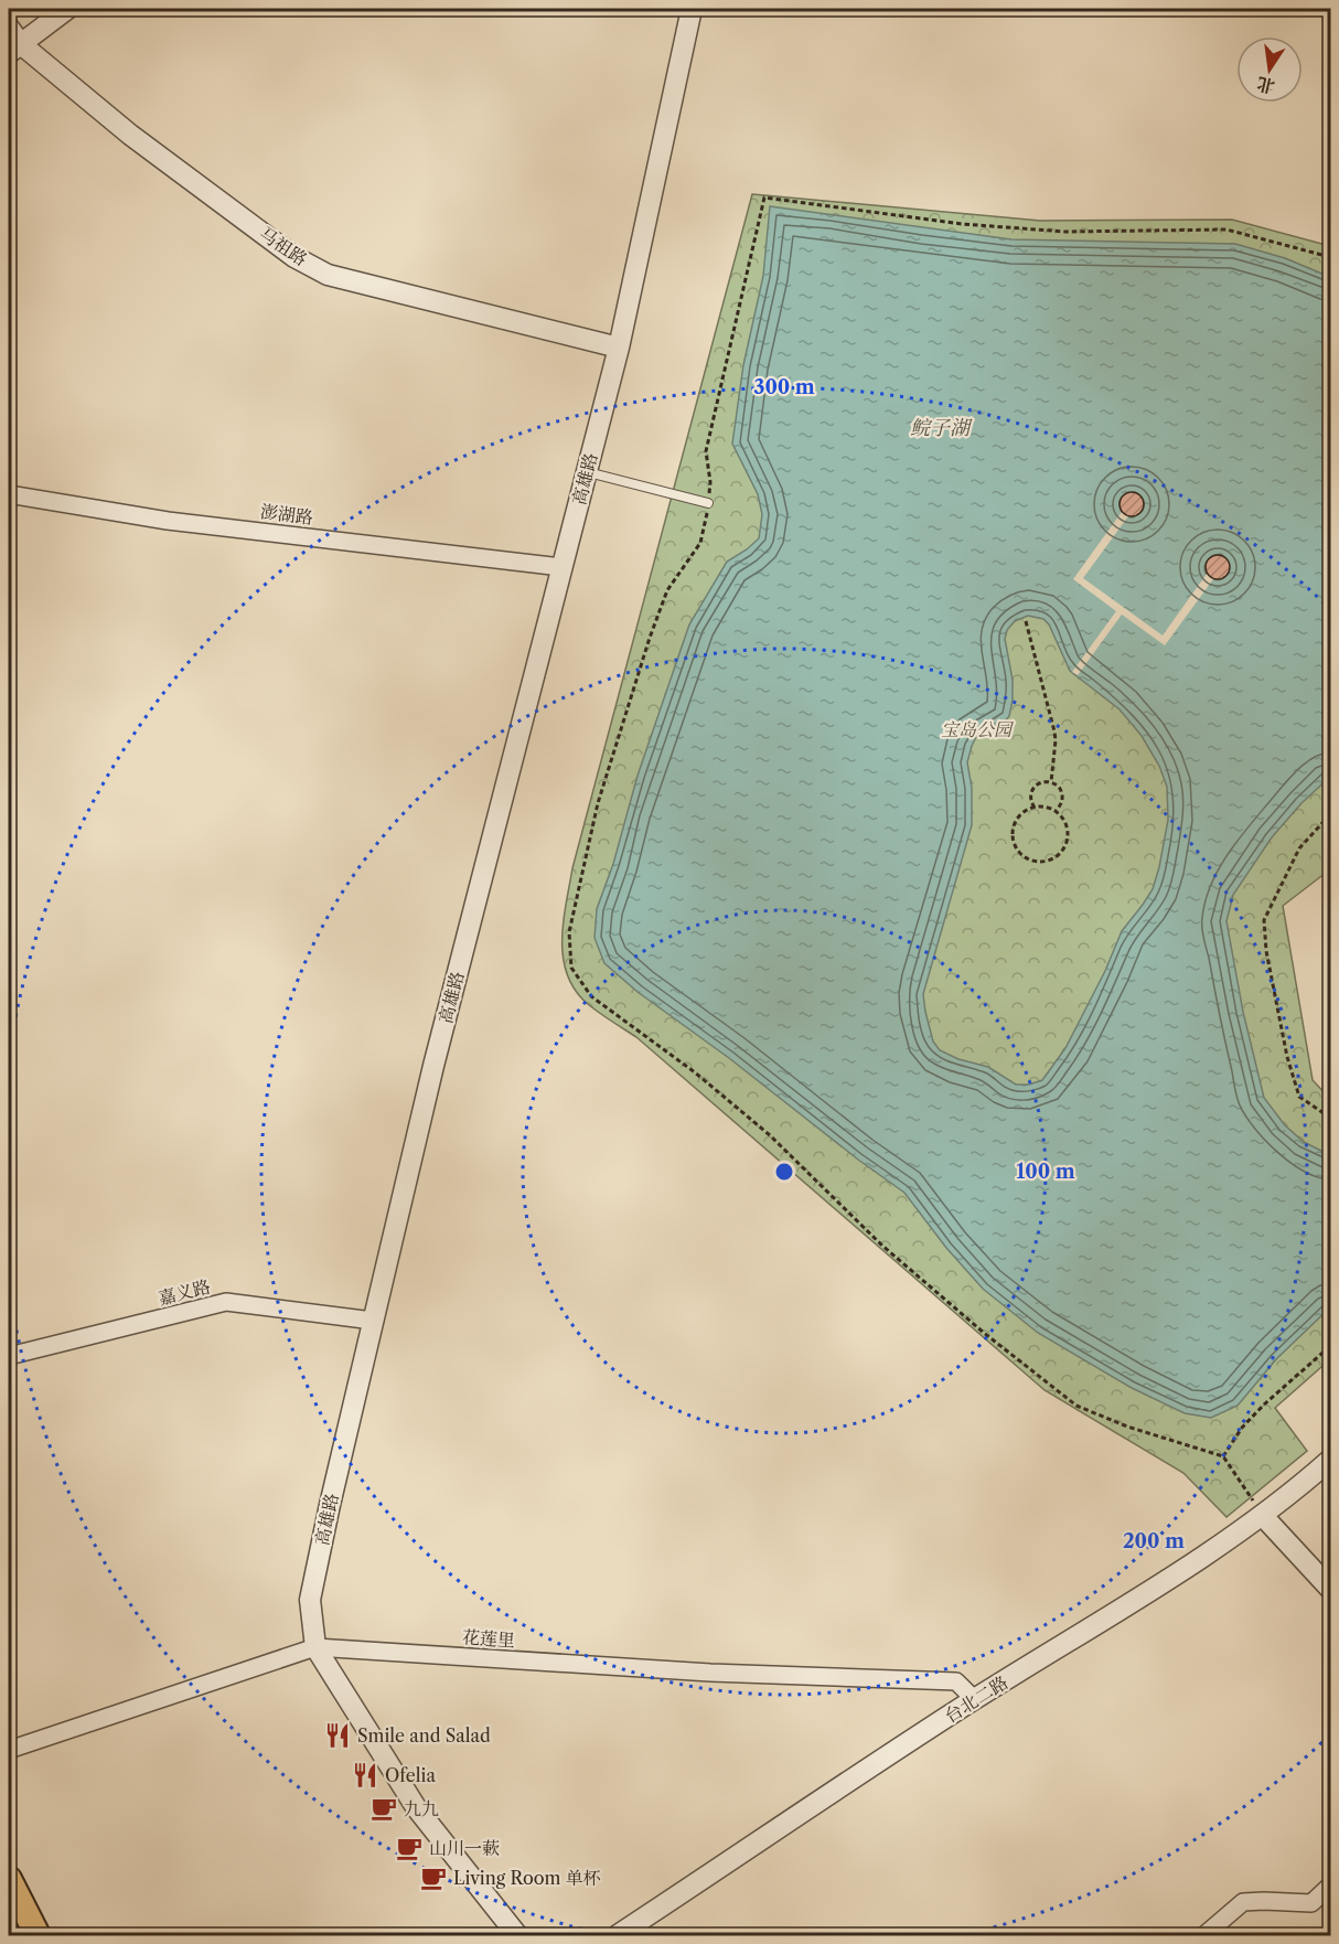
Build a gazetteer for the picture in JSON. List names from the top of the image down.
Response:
{
  "streets": {
    "street": [
      "马祖路",
      "高雄路",
      "澎湖路",
      "嘉义路",
      "花莲里",
      "台北二路"
    ]
  },
  "crossings": [
    ["马祖路", "高雄路"],
    ["高雄路", "澎湖路"],
    ["高雄路", "嘉义路"],
    ["高雄路", "花莲里"],
    ["花莲里", "台北二路"]
  ],
  "water": ["鲩子湖"],
  "parks": ["宝岛公园"],
  "places": {
    "restaurant": ["Smile and Salad", "Ofelia"],
    "cafe": ["九九", "山川一蔌", "Living Room 单杯"]
  },
  "north": "bottom",
  "rings": ["300 m", "100 m", "200 m"]
}
